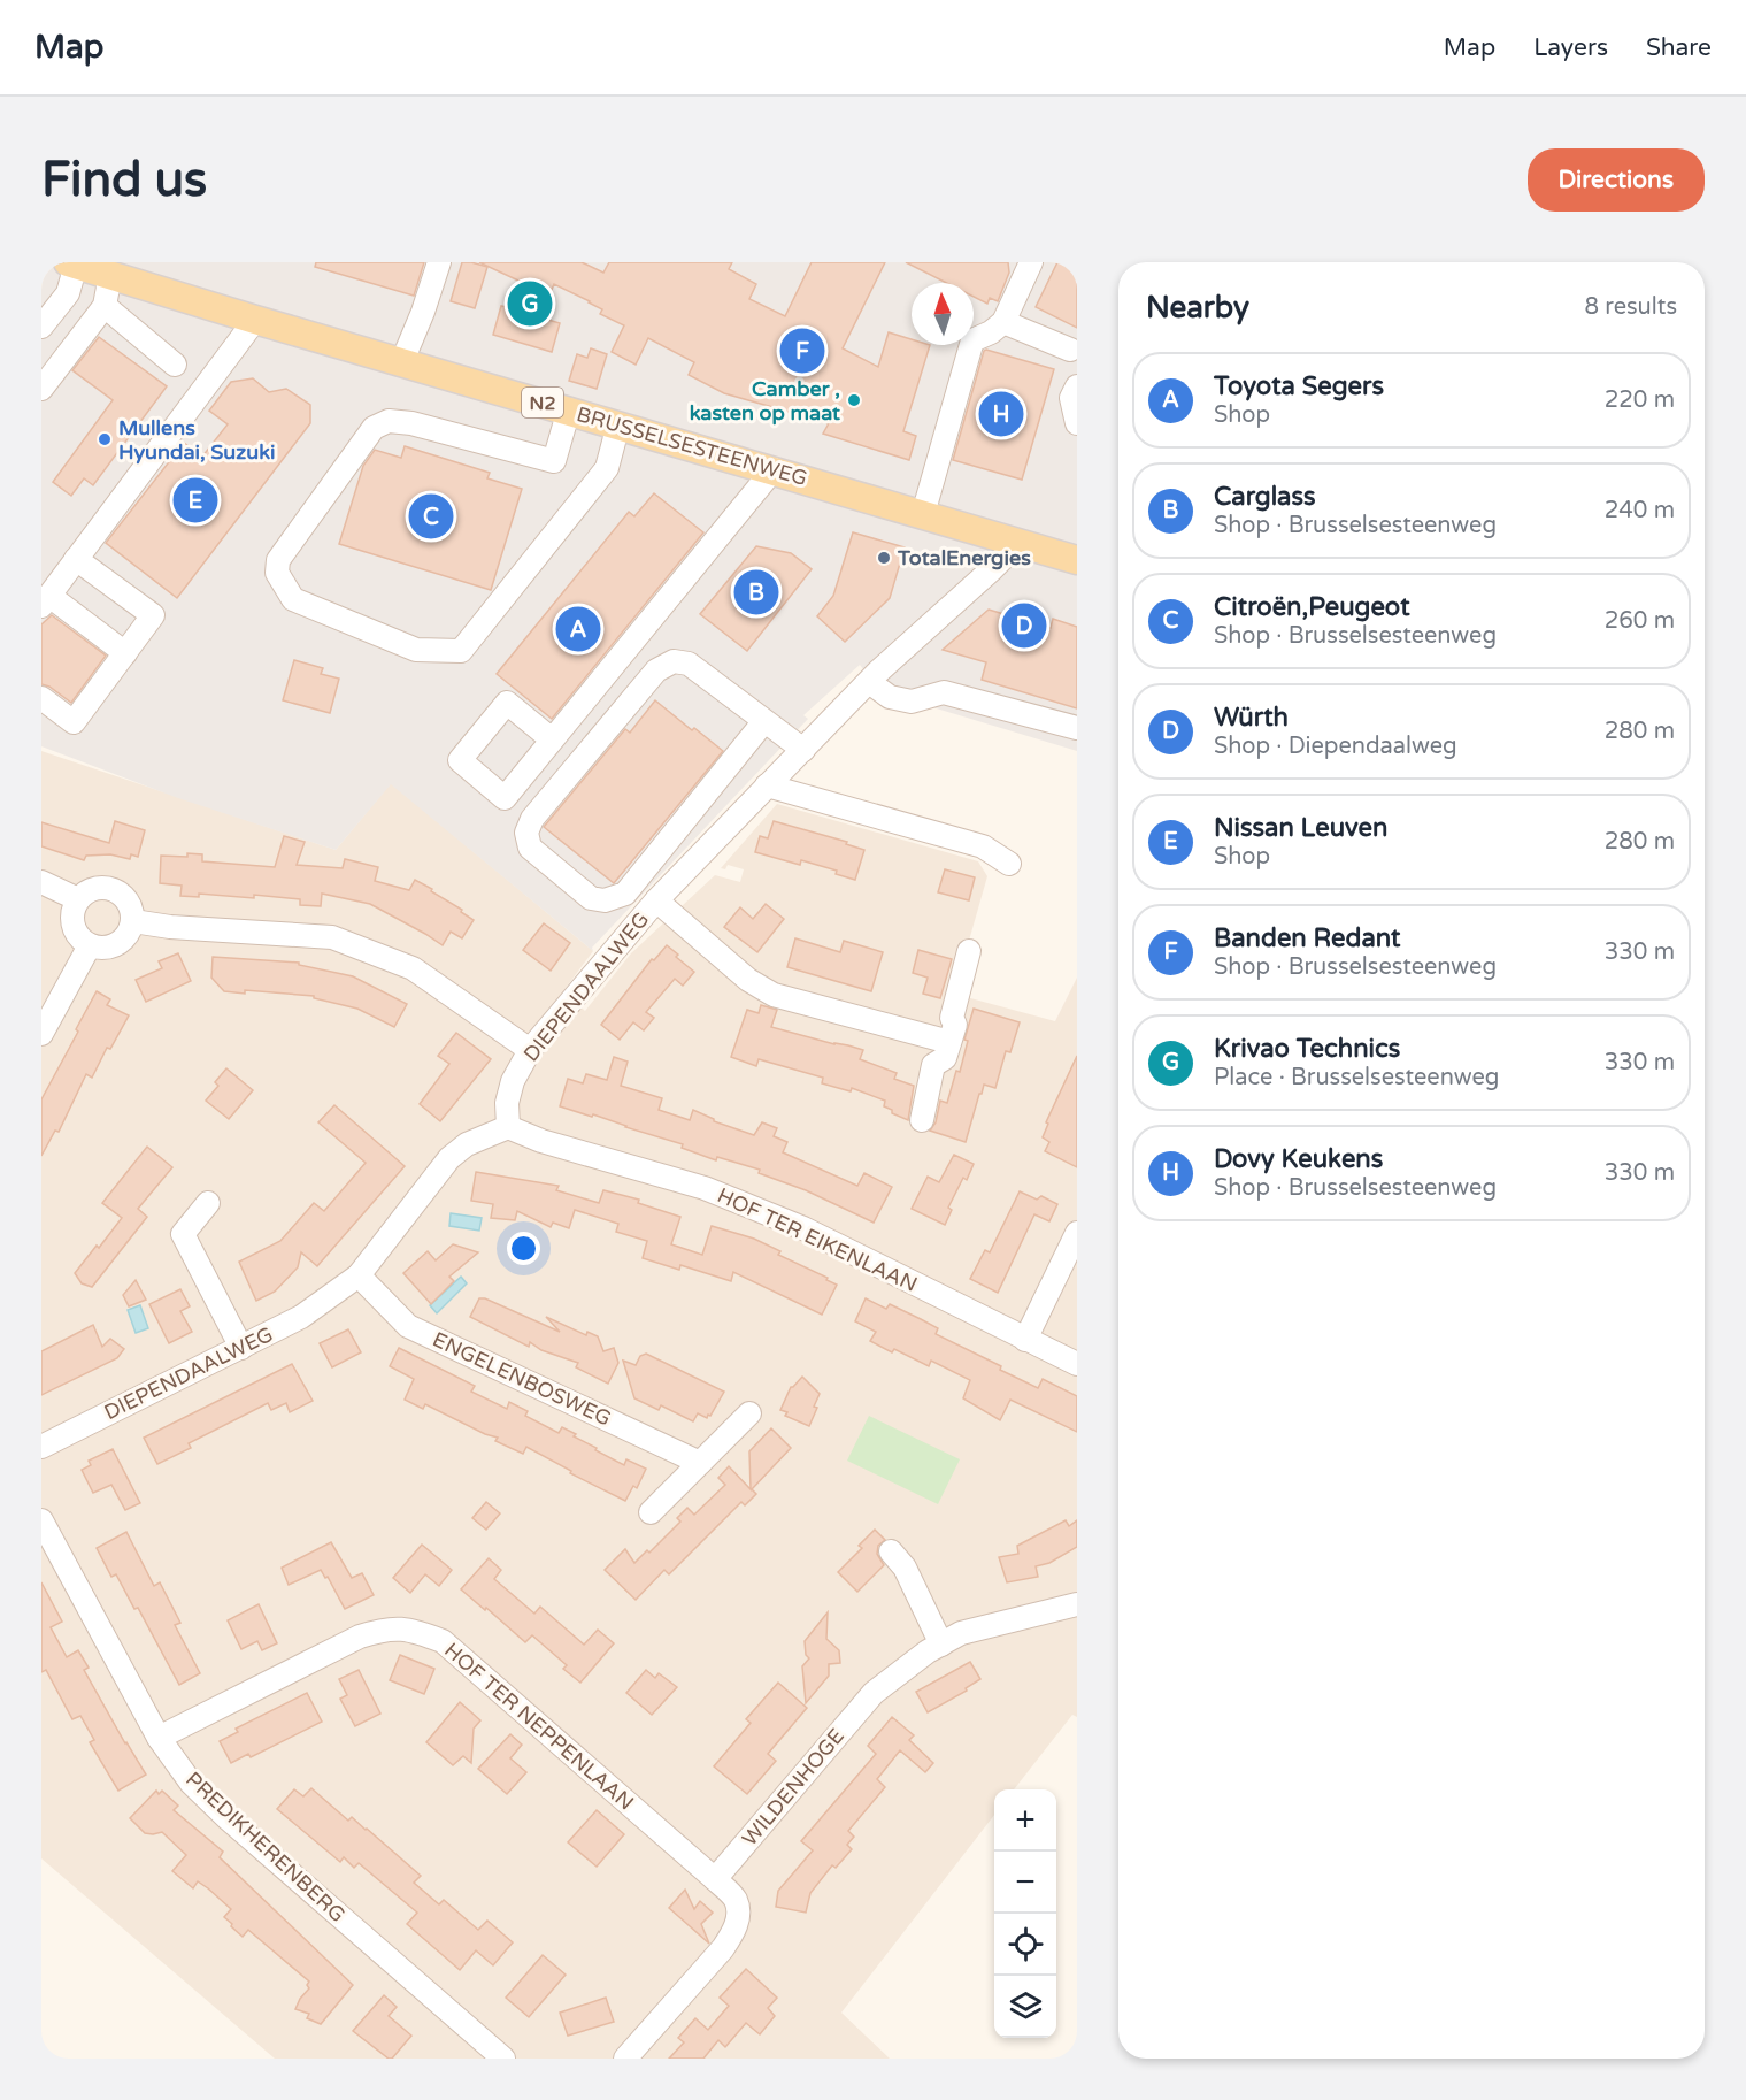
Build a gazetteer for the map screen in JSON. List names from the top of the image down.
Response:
{
  "streets": {
    "main road": ["N2", "BRUSSELSESTEENWEG"],
    "street": [
      "DIEPENDAALWEG",
      "HOF TER EIKENLAAN",
      "ENGELENBOSWEG",
      "HOF TER NEPPENLAAN",
      "WILDENHOGE",
      "PREDIKHERENBERG"
    ]
  },
  "crossings": [
    ["BRUSSELSESTEENWEG", "DIEPENDAALWEG"],
    ["DIEPENDAALWEG", "HOF TER EIKENLAAN"],
    ["DIEPENDAALWEG", "ENGELENBOSWEG"],
    ["HOF TER NEPPENLAAN", "WILDENHOGE"],
    ["HOF TER NEPPENLAAN", "PREDIKHERENBERG"]
  ],
  "places": ["Camber , kasten op maat", "Mullens Hyundai, Suzuki", "TotalEnergies"],
  "north": "top",
  "page": {
    "header": "Map",
    "nav": ["Map", "Layers", "Share"],
    "buttons": "Directions",
    "title": "Find us",
    "heading": ["Nearby", "8 results"],
    "pins": [
      "G",
      "F",
      "H",
      "E",
      "C",
      "B",
      "D",
      "A"
    ],
    "list": [
      {
        "mark": "A",
        "name": "Toyota Segers",
        "note": "Shop",
        "value": "220 m"
      },
      {
        "mark": "B",
        "name": "Carglass",
        "note": "Shop · Brusselsesteenweg",
        "value": "240 m"
      },
      {
        "mark": "C",
        "name": "Citroën,Peugeot",
        "note": "Shop · Brusselsesteenweg",
        "value": "260 m"
      },
      {
        "mark": "D",
        "name": "Würth",
        "note": "Shop · Diependaalweg",
        "value": "280 m"
      },
      {
        "mark": "E",
        "name": "Nissan Leuven",
        "note": "Shop",
        "value": "280 m"
      },
      {
        "mark": "F",
        "name": "Banden Redant",
        "note": "Shop · Brusselsesteenweg",
        "value": "330 m"
      },
      {
        "mark": "G",
        "name": "Krivao Technics",
        "note": "Place · Brusselsesteenweg",
        "value": "330 m"
      },
      {
        "mark": "H",
        "name": "Dovy Keukens",
        "note": "Shop · Brusselsesteenweg",
        "value": "330 m"
      }
    ],
    "map_buttons": ["+", "−"]
  }
}
